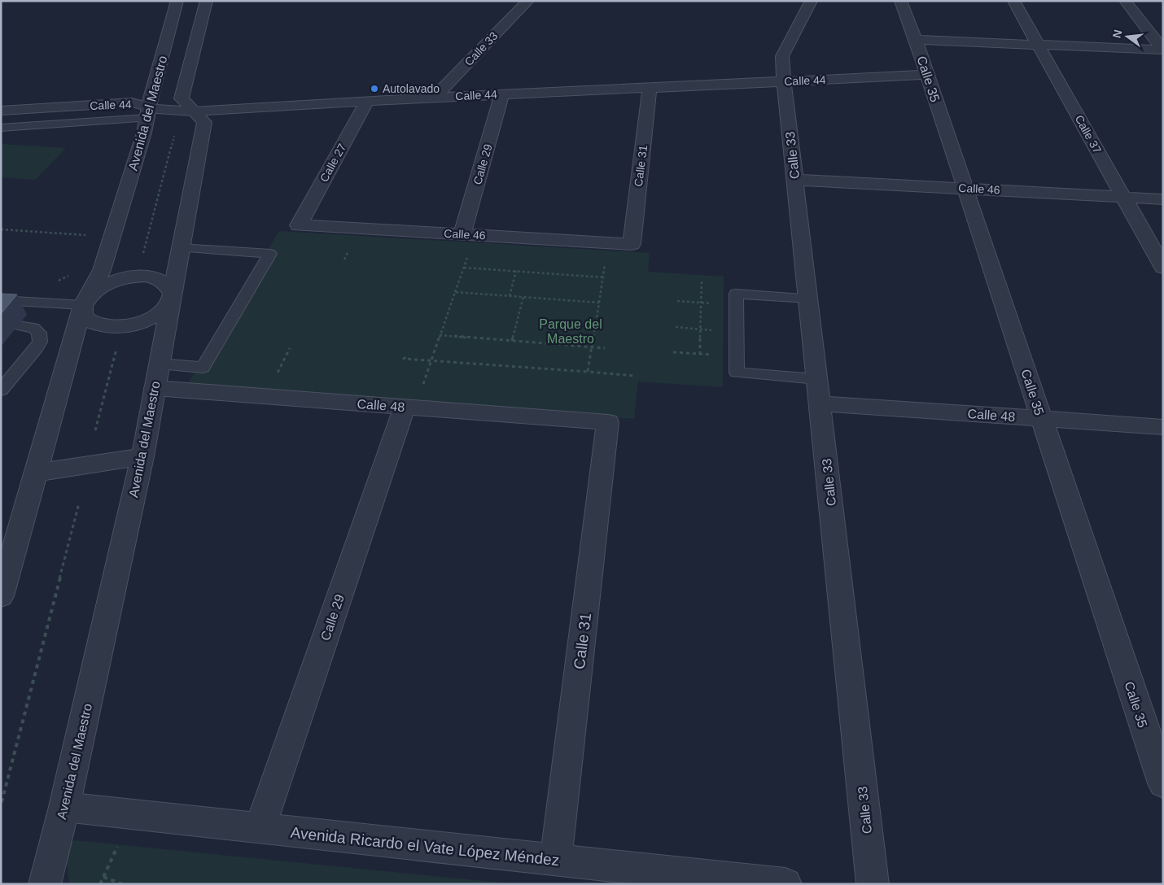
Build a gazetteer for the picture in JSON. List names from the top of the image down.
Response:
{
  "streets": {
    "street": [
      "Calle 33",
      "Calle 35",
      "Calle 44",
      "Avenida del Maestro",
      "Calle 37",
      "Calle 27",
      "Calle 29",
      "Calle 31",
      "Calle 46",
      "Calle 48",
      "Avenida Ricardo el Vate López Méndez"
    ]
  },
  "crossings": [
    ["Calle 33", "Calle 44"],
    ["Calle 33", "Calle 46"],
    ["Calle 33", "Calle 48"],
    ["Calle 35", "Calle 44"],
    ["Calle 35", "Calle 46"],
    ["Calle 35", "Calle 48"],
    ["Calle 44", "Avenida del Maestro"],
    ["Calle 44", "Calle 27"],
    ["Calle 44", "Calle 29"],
    ["Calle 44", "Calle 31"],
    ["Avenida del Maestro", "Calle 48"],
    ["Avenida del Maestro", "Avenida Ricardo el Vate López Méndez"],
    ["Calle 37", "Calle 46"],
    ["Calle 27", "Calle 46"],
    ["Calle 29", "Calle 46"],
    ["Calle 29", "Calle 48"],
    ["Calle 29", "Avenida Ricardo el Vate López Méndez"],
    ["Calle 31", "Calle 46"],
    ["Calle 31", "Calle 48"],
    ["Calle 31", "Avenida Ricardo el Vate López Méndez"]
  ],
  "parks": ["Parque del Maestro"],
  "places": ["Autolavado"],
  "north": "left"
}
